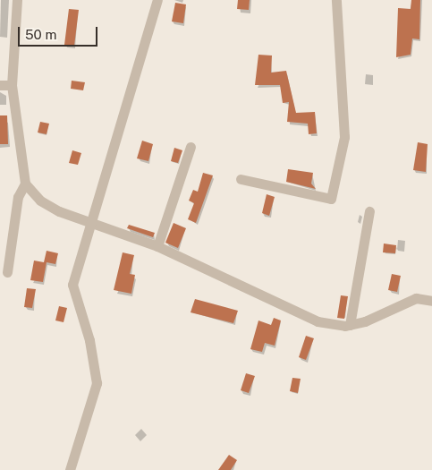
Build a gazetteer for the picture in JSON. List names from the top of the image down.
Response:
{
  "scale_bar": "50 m"
}
